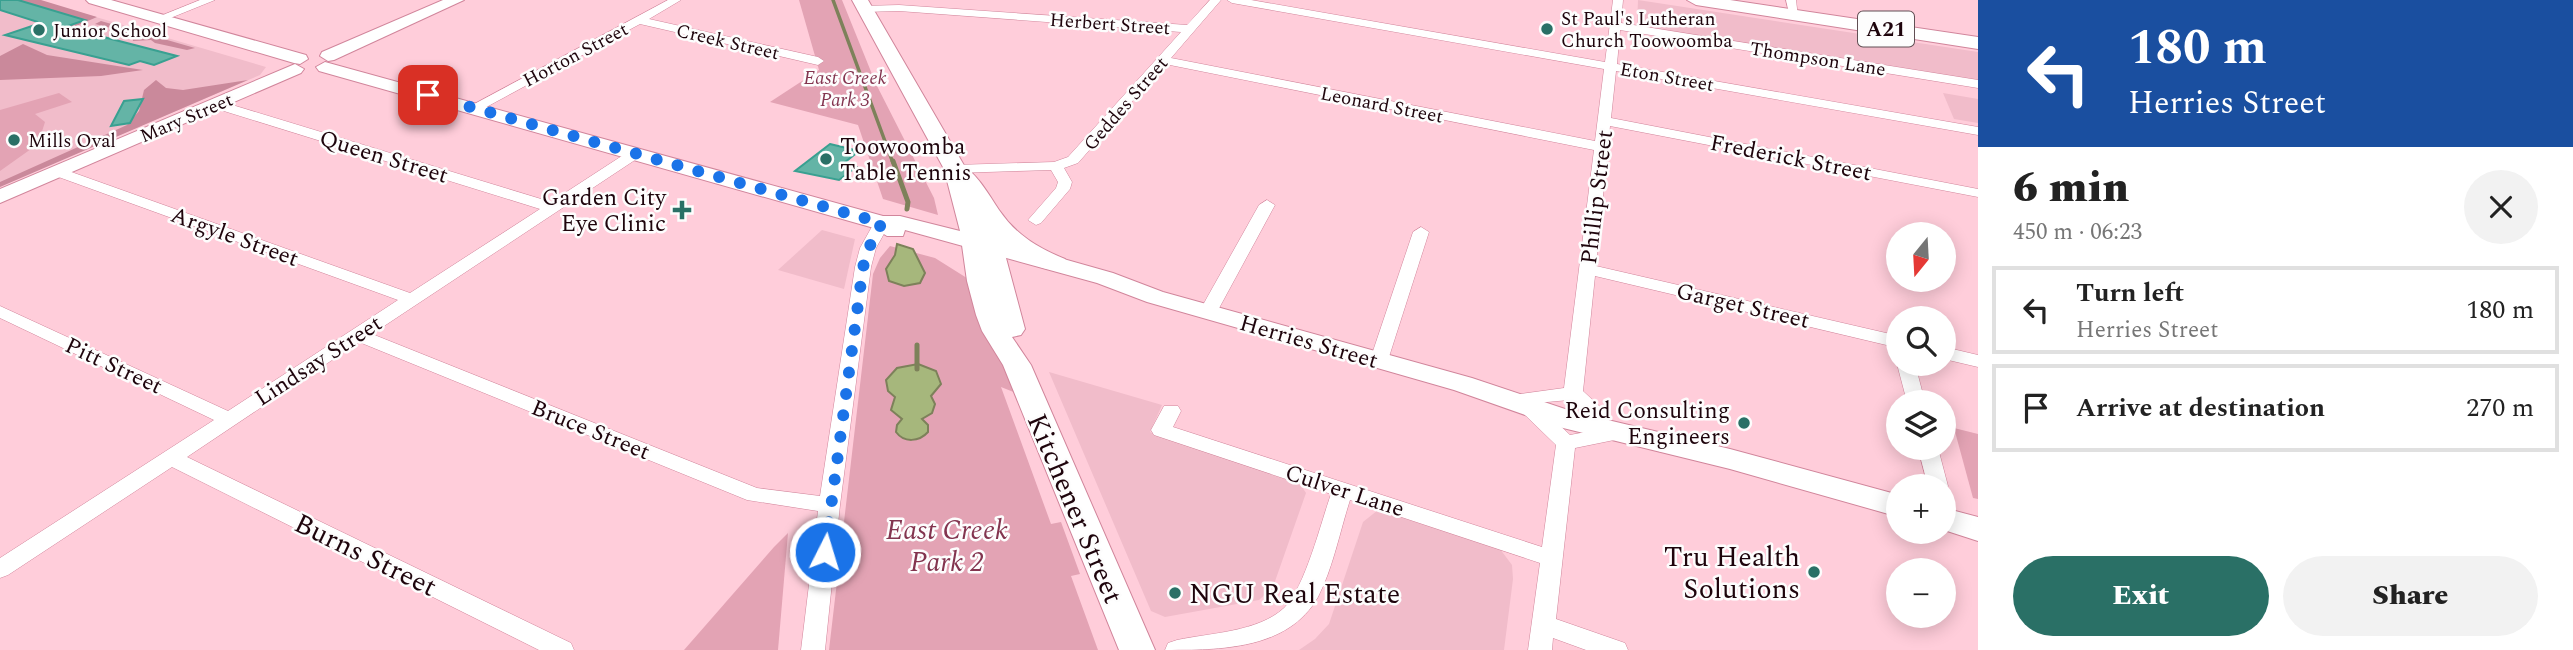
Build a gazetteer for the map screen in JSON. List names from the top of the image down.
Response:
{
  "streets": {
    "highway": ["A21"],
    "main road": ["Mary Street", "Herries Street", "Kitchener Street"],
    "street": [
      "Herbert Street",
      "Creek Street",
      "Horton Street",
      "Thompson Lane",
      "Eton Street",
      "Geddes Street",
      "Leonard Street",
      "Queen Street",
      "Frederick Street",
      "Phillip Street",
      "Argyle Street",
      "Garget Street",
      "Lindsay Street",
      "Pitt Street",
      "Bruce Street",
      "Culver Lane",
      "Burns Street"
    ]
  },
  "crossings": [
    ["Herbert Street", "Geddes Street"],
    ["Herbert Street", "Kitchener Street"],
    ["Creek Street", "Horton Street"],
    ["Horton Street", "Herries Street"],
    ["Thompson Lane", "Phillip Street"],
    ["Eton Street", "Phillip Street"],
    ["Geddes Street", "Leonard Street"],
    ["Geddes Street", "Kitchener Street"],
    ["Leonard Street", "Phillip Street"],
    ["Mary Street", "Queen Street"],
    ["Mary Street", "Argyle Street"],
    ["Queen Street", "Lindsay Street"],
    ["Frederick Street", "Phillip Street"],
    ["Phillip Street", "Garget Street"],
    ["Argyle Street", "Lindsay Street"],
    ["Herries Street", "Lindsay Street"],
    ["Herries Street", "Kitchener Street"],
    ["Lindsay Street", "Pitt Street"],
    ["Lindsay Street", "Bruce Street"],
    ["Lindsay Street", "Burns Street"]
  ],
  "parks": ["East Creek Park 3", "East Creek Park 2"],
  "places": {
    "other": [
      "St Paul's Lutheran Church Toowoomba",
      "Junior School",
      "Mills Oval",
      "Toowoomba Table Tennis",
      "Reid Consulting Engineers",
      "Tru Health Solutions",
      "NGU Real Estate"
    ],
    "health": ["Garden City Eye Clinic"]
  },
  "north": "bottom",
  "page": {
    "turn": ["180 m", "Herries Street"],
    "heading": ["6 min", "450 m · 06:23"],
    "map_buttons": ["+", "−"],
    "list": [
      {
        "name": "Turn left",
        "note": "Herries Street",
        "value": "180 m"
      },
      {
        "name": "Arrive at destination",
        "value": "270 m"
      }
    ],
    "buttons": ["Exit", "Share"]
  }
}
